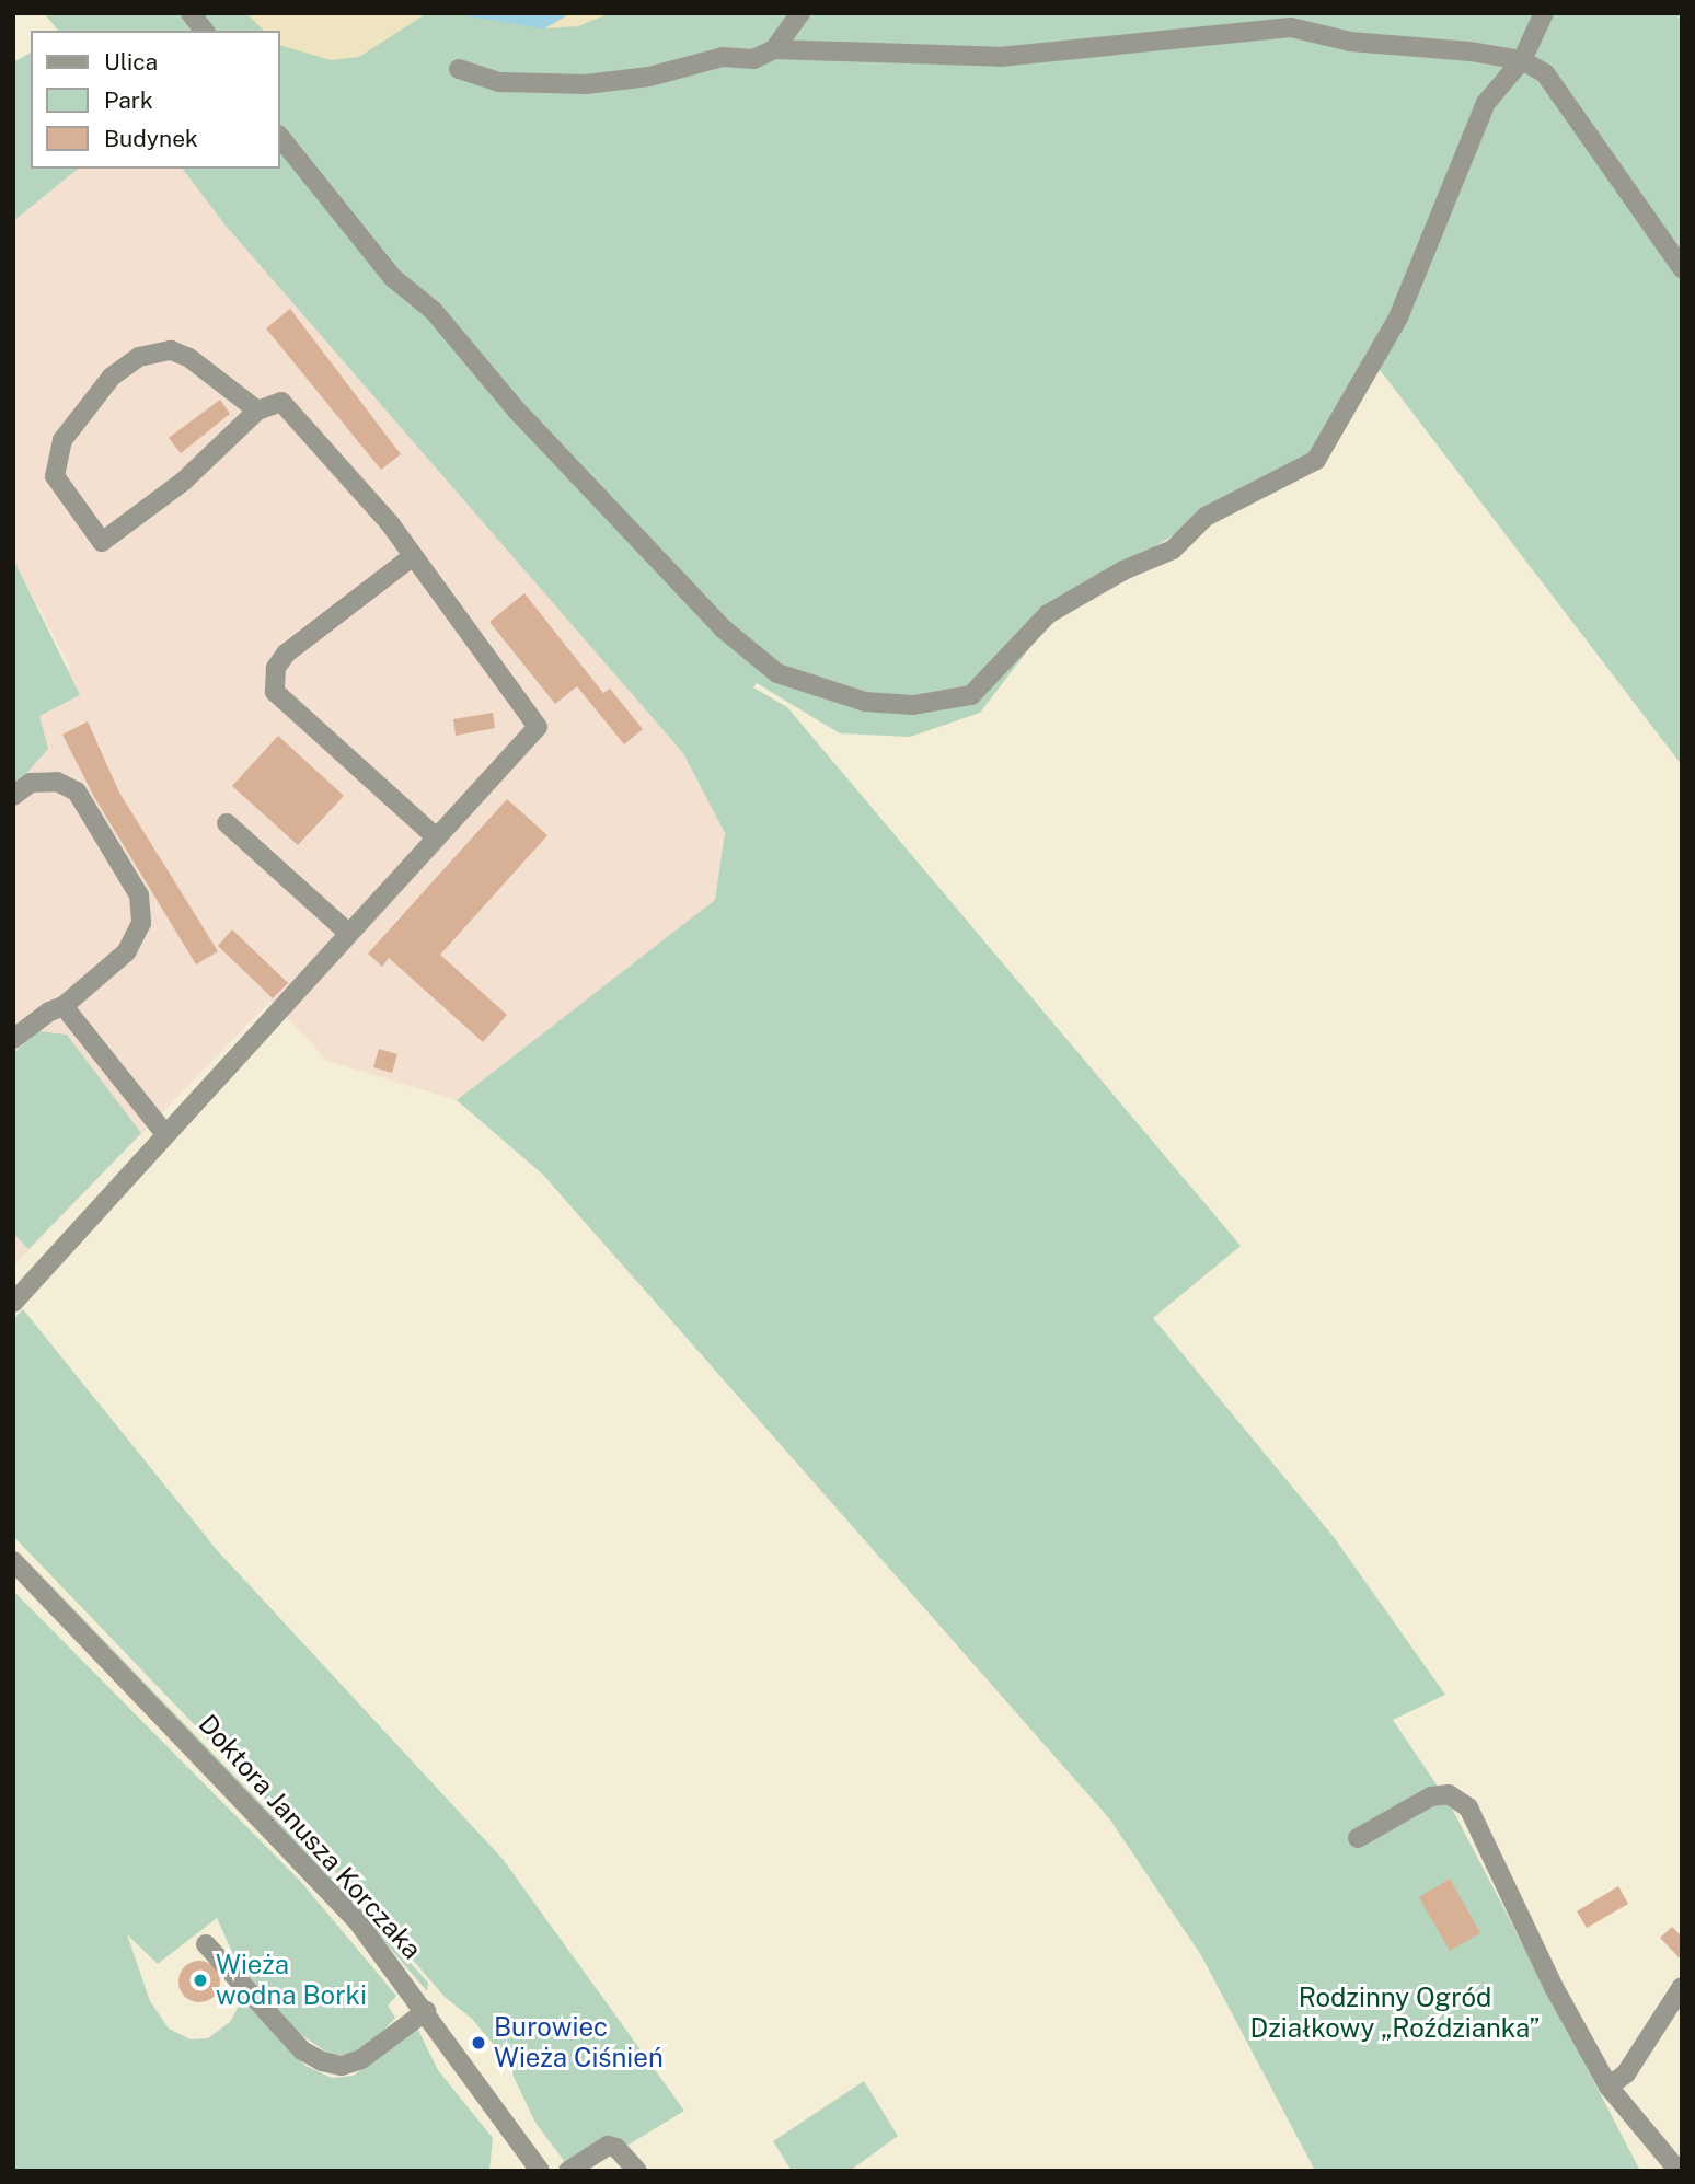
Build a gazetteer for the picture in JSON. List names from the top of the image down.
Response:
{
  "streets": {
    "street": ["Doktora Janusza Korczaka"]
  },
  "parks": ["Rodzinny Ogród Działkowy „Roździanka”"],
  "places": ["Wieża wodna Borki", "Burowiec Wieża Ciśnień"],
  "legend": ["Ulica", "Park", "Budynek"]
}
